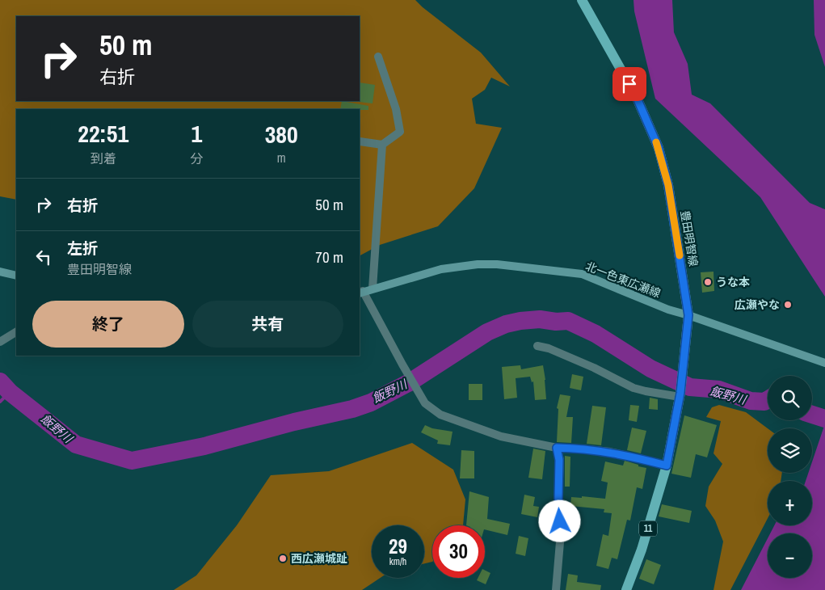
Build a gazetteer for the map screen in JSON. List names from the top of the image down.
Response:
{
  "streets": {
    "main road": ["豊田明智線", "北一色東広瀬線", "11"]
  },
  "crossings": [
    ["豊田明智線", "北一色東広瀬線"]
  ],
  "water": ["飯野川"],
  "places": ["うな本", "広瀬やな", "西広瀬城趾"],
  "page": {
    "turn": ["50 m", "右折"],
    "eta": [
      "22:51",
      "到着",
      "1",
      "分",
      "380",
      "m"
    ],
    "list": [
      {
        "name": "右折",
        "value": "50 m"
      },
      {
        "name": "左折",
        "note": "豊田明智線",
        "value": "70 m"
      }
    ],
    "buttons": ["終了", "共有"],
    "map_buttons": ["+", "−"],
    "speed": "29 km/h",
    "limit": "30"
  }
}
